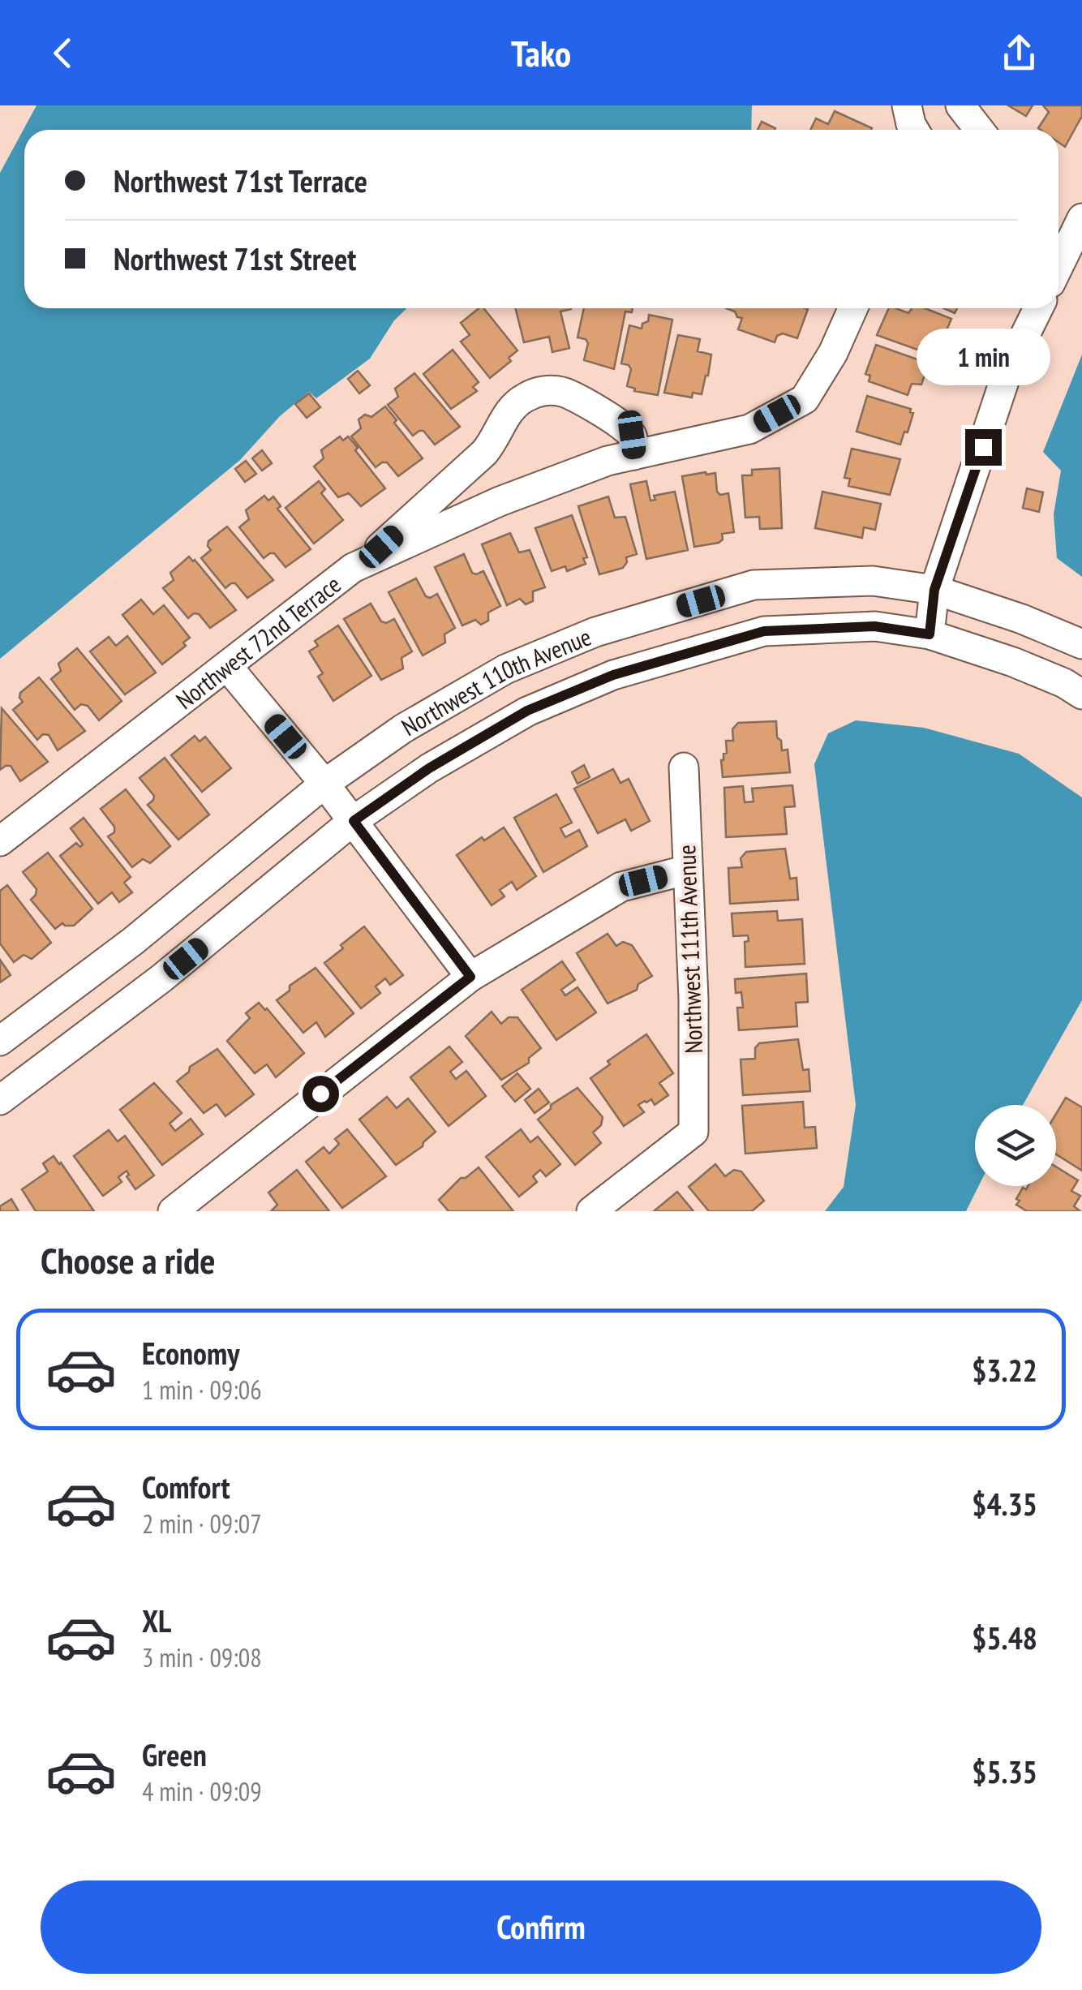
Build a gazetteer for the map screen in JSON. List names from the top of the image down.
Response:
{
  "streets": {
    "street": ["Northwest 72nd Terrace", "Northwest 110th Avenue", "Northwest 111th Avenue"]
  },
  "page": {
    "header": "Tako",
    "banner": ["Northwest 71st Terrace", "Northwest 71st Street"],
    "bubble": "1 min",
    "heading": "Choose a ride",
    "list": [
      {
        "name": "Economy",
        "note": "1 min · 09:06",
        "value": "$3.22"
      },
      {
        "name": "Comfort",
        "note": "2 min · 09:07",
        "value": "$4.35"
      },
      {
        "name": "XL",
        "note": "3 min · 09:08",
        "value": "$5.48"
      },
      {
        "name": "Green",
        "note": "4 min · 09:09",
        "value": "$5.35"
      }
    ],
    "buttons": "Confirm"
  }
}
